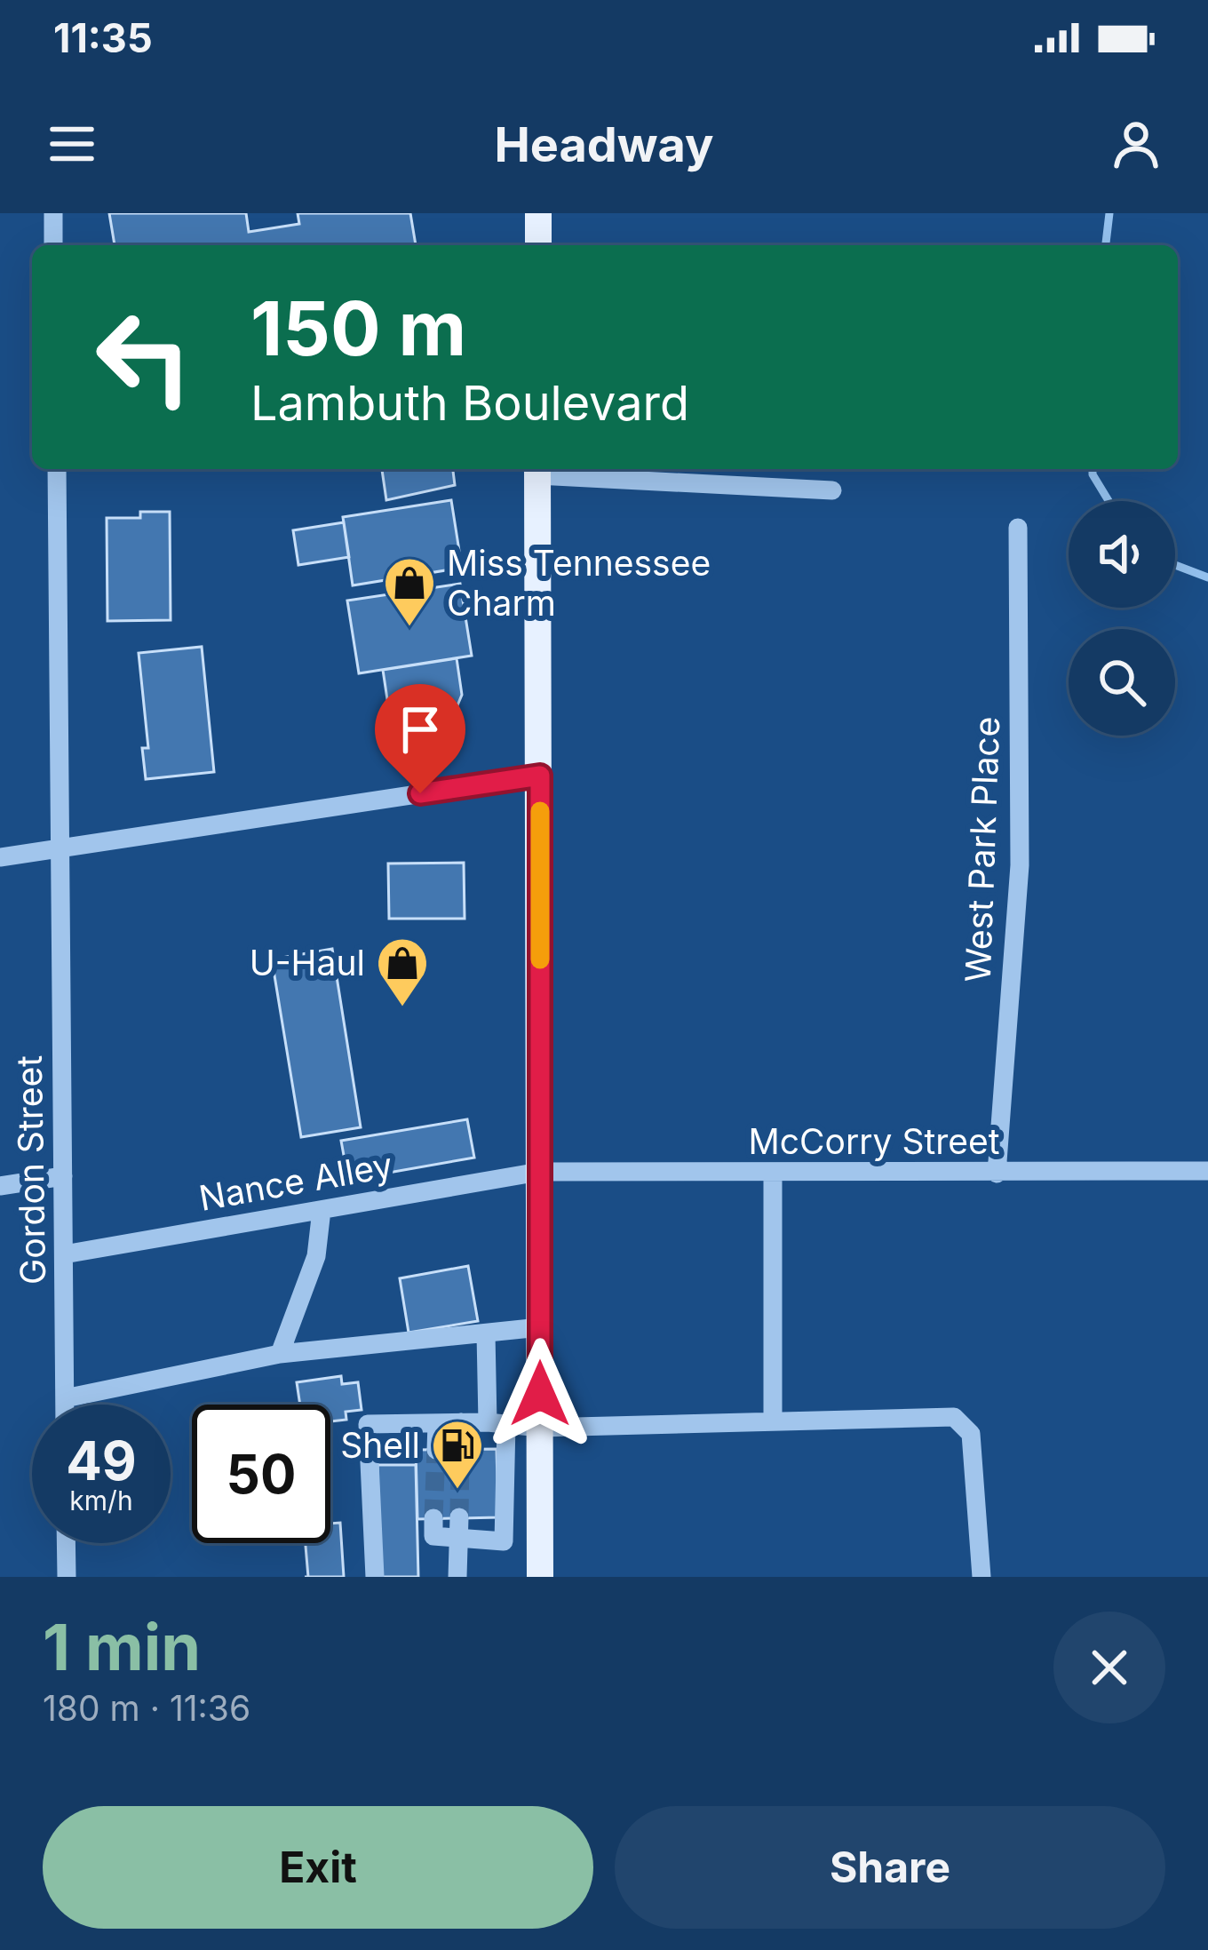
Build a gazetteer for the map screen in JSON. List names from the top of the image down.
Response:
{
  "streets": {
    "street": [
      "West Park Place",
      "McCorry Street",
      "Gordon Street",
      "Nance Alley"
    ]
  },
  "crossings": [
    ["West Park Place", "McCorry Street"],
    ["McCorry Street", "Nance Alley"],
    ["Gordon Street", "Nance Alley"]
  ],
  "places": {
    "shop": ["Miss Tennessee Charm", "U-Haul"],
    "fuel station": ["Shell"]
  },
  "page": {
    "status": "11:35",
    "header": "Headway",
    "turn": ["150 m", "Lambuth Boulevard"],
    "speed": "49 km/h",
    "limit": "50",
    "heading": ["1 min", "180 m · 11:36"],
    "buttons": ["Exit", "Share"]
  }
}
